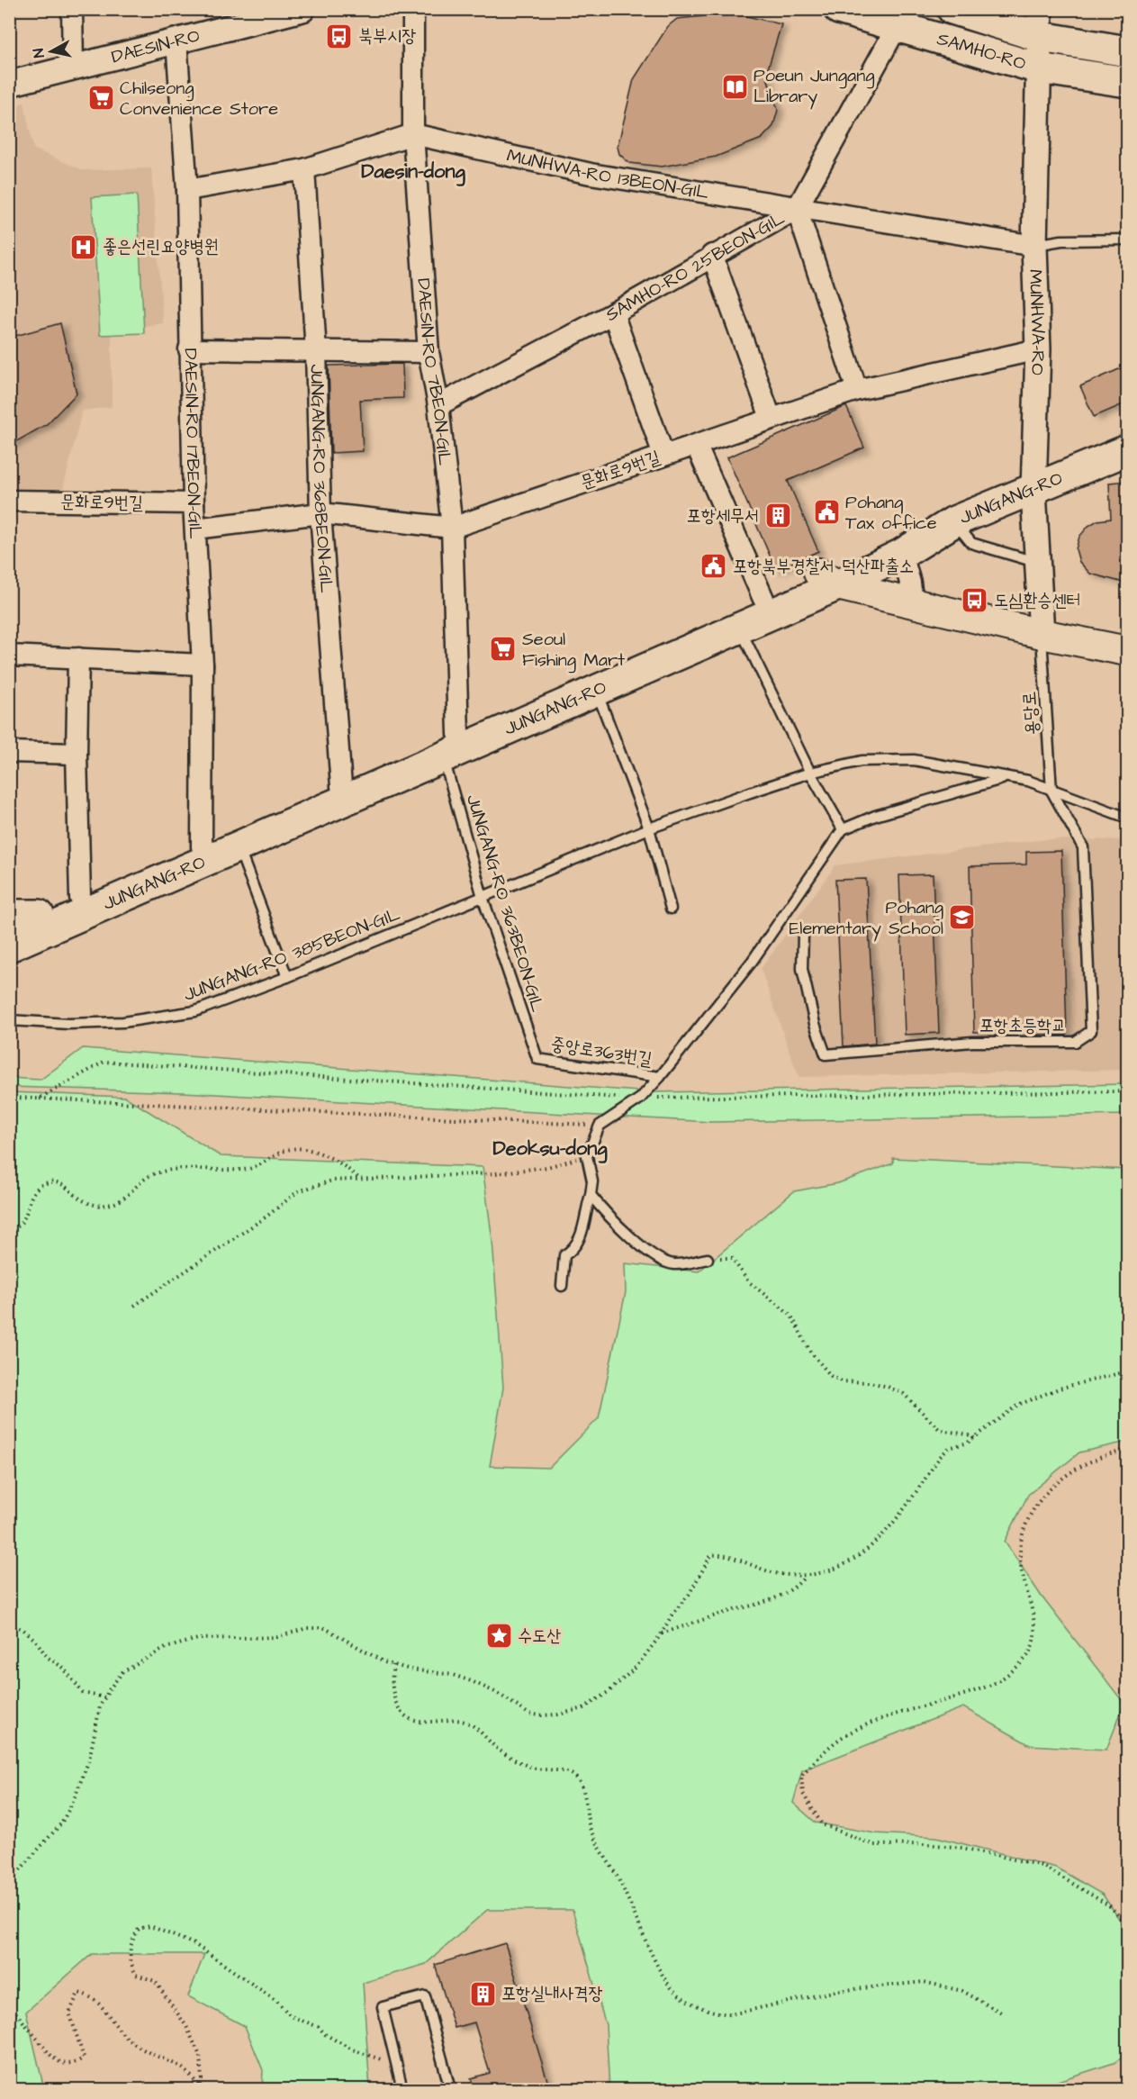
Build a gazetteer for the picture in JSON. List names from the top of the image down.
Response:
{
  "streets": {
    "main road": ["SAMHO-RO", "JUNGANG-RO"],
    "street": [
      "DAESIN-RO",
      "MUNHWA-RO 13BEON-GIL",
      "SAMHO-RO 25BEON-GIL",
      "MUNHWA-RO",
      "DAESIN-RO 7BEON-GIL",
      "DAESIN-RO 17BEON-GIL",
      "문화로9번길",
      "JUNGANG-RO 368BEON-GIL"
    ],
    "lane": [
      "용당로",
      "JUNGANG-RO 363BEON-GIL",
      "JUNGANG-RO 385BEON-GIL",
      "포항초등학교",
      "중앙로363번길"
    ]
  },
  "crossings": [
    ["DAESIN-RO", "DAESIN-RO 17BEON-GIL"],
    ["SAMHO-RO", "SAMHO-RO 25BEON-GIL"],
    ["SAMHO-RO", "MUNHWA-RO"],
    ["MUNHWA-RO 13BEON-GIL", "SAMHO-RO 25BEON-GIL"],
    ["MUNHWA-RO 13BEON-GIL", "MUNHWA-RO"],
    ["MUNHWA-RO 13BEON-GIL", "DAESIN-RO 7BEON-GIL"],
    ["SAMHO-RO 25BEON-GIL", "DAESIN-RO 7BEON-GIL"],
    ["MUNHWA-RO", "문화로9번길"],
    ["MUNHWA-RO", "JUNGANG-RO"],
    ["MUNHWA-RO", "용당로"],
    ["DAESIN-RO 7BEON-GIL", "문화로9번길"],
    ["DAESIN-RO 7BEON-GIL", "JUNGANG-RO"],
    ["DAESIN-RO 7BEON-GIL", "JUNGANG-RO 363BEON-GIL"],
    ["DAESIN-RO 17BEON-GIL", "문화로9번길"],
    ["DAESIN-RO 17BEON-GIL", "JUNGANG-RO"],
    ["문화로9번길", "JUNGANG-RO 368BEON-GIL"],
    ["JUNGANG-RO 368BEON-GIL", "JUNGANG-RO"],
    ["JUNGANG-RO", "JUNGANG-RO 363BEON-GIL"],
    ["용당로", "JUNGANG-RO 385BEON-GIL"],
    ["용당로", "포항초등학교"],
    ["JUNGANG-RO 363BEON-GIL", "JUNGANG-RO 385BEON-GIL"],
    ["JUNGANG-RO 363BEON-GIL", "중앙로363번길"],
    ["JUNGANG-RO 385BEON-GIL", "포항초등학교"]
  ],
  "districts": ["Daesin-dong", "Deoksu-dong"],
  "places": {
    "bus stop": ["북부시장", "도심환승센터"],
    "library": ["Poeun Jungang Library"],
    "supermarket": ["Chilseong Convenience Store", "Seoul Fishing Mart"],
    "hospital": ["좋은선린요양병원"],
    "public building": ["Pohang Tax office", "포항북부경찰서 덕산파출소"],
    "building": ["포항세무서", "포항실내사격장"],
    "school or university": ["Pohang Elementary School"],
    "place": ["수도산"]
  },
  "north": "left"
}
